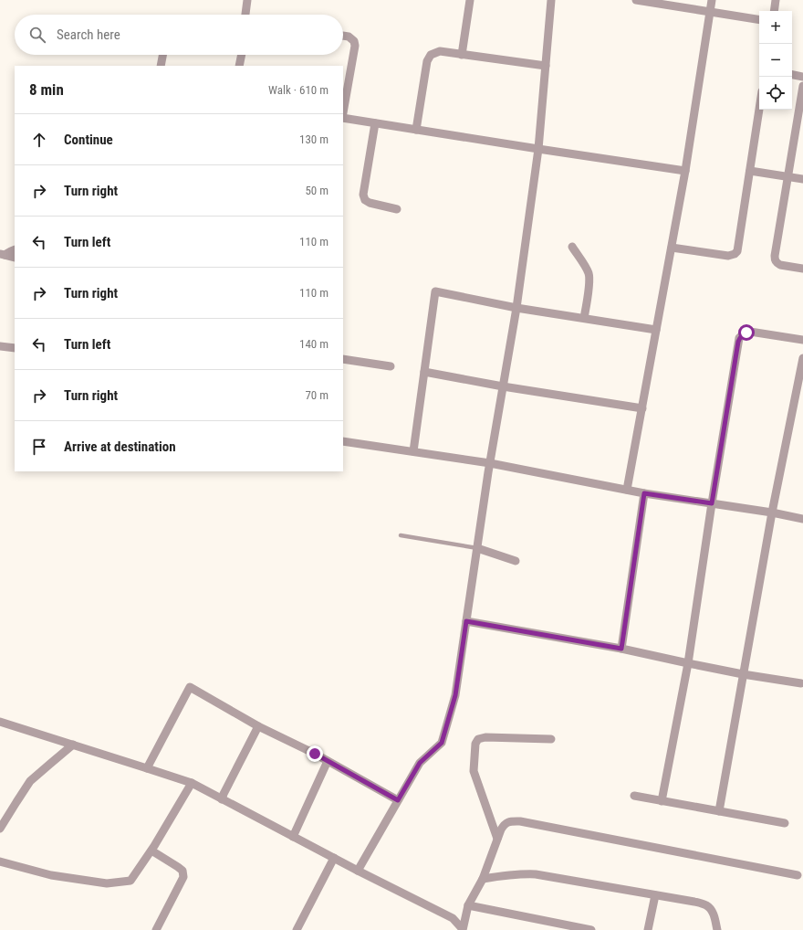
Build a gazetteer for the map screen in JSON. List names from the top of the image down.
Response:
{
  "page": {
    "map_buttons": ["+", "−"],
    "search": "Search here",
    "heading": ["8 min", "Walk · 610 m"],
    "list": [
      ["Continue", "130 m"],
      ["Turn right", "50 m"],
      ["Turn left", "110 m"],
      ["Turn right", "110 m"],
      ["Turn left", "140 m"],
      ["Turn right", "70 m"],
      "Arrive at destination"
    ]
  }
}
